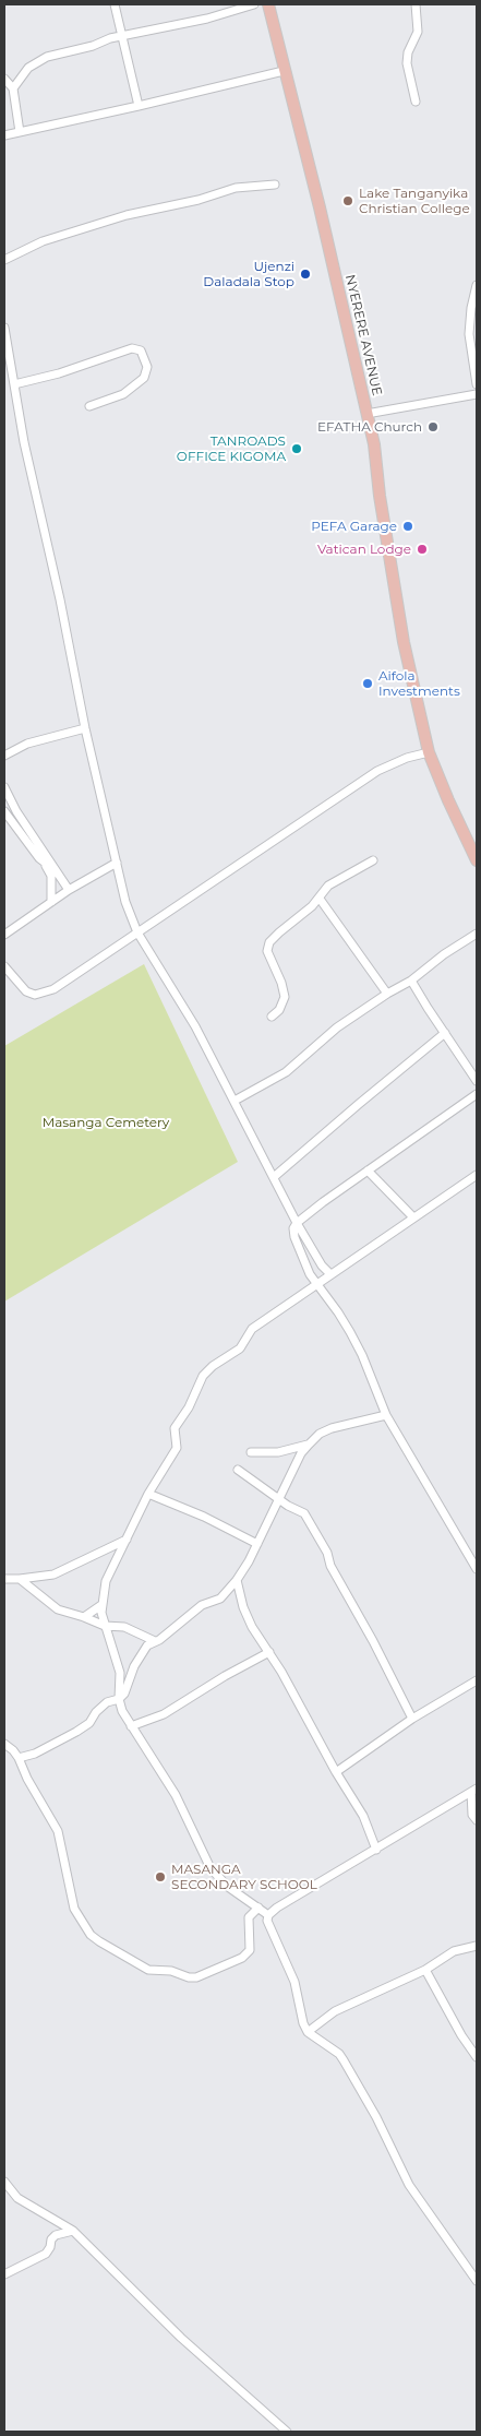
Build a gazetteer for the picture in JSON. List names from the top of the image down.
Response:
{
  "streets": {
    "main road": ["NYERERE AVENUE"]
  },
  "parks": ["Masanga Cemetery"],
  "places": [
    "Lake Tanganyika Christian College",
    "Ujenzi Daladala Stop",
    "EFATHA Church",
    "TANROADS OFFICE KIGOMA",
    "PEFA Garage",
    "Vatican Lodge",
    "Aifola Investments",
    "MASANGA SECONDARY SCHOOL"
  ]
}
